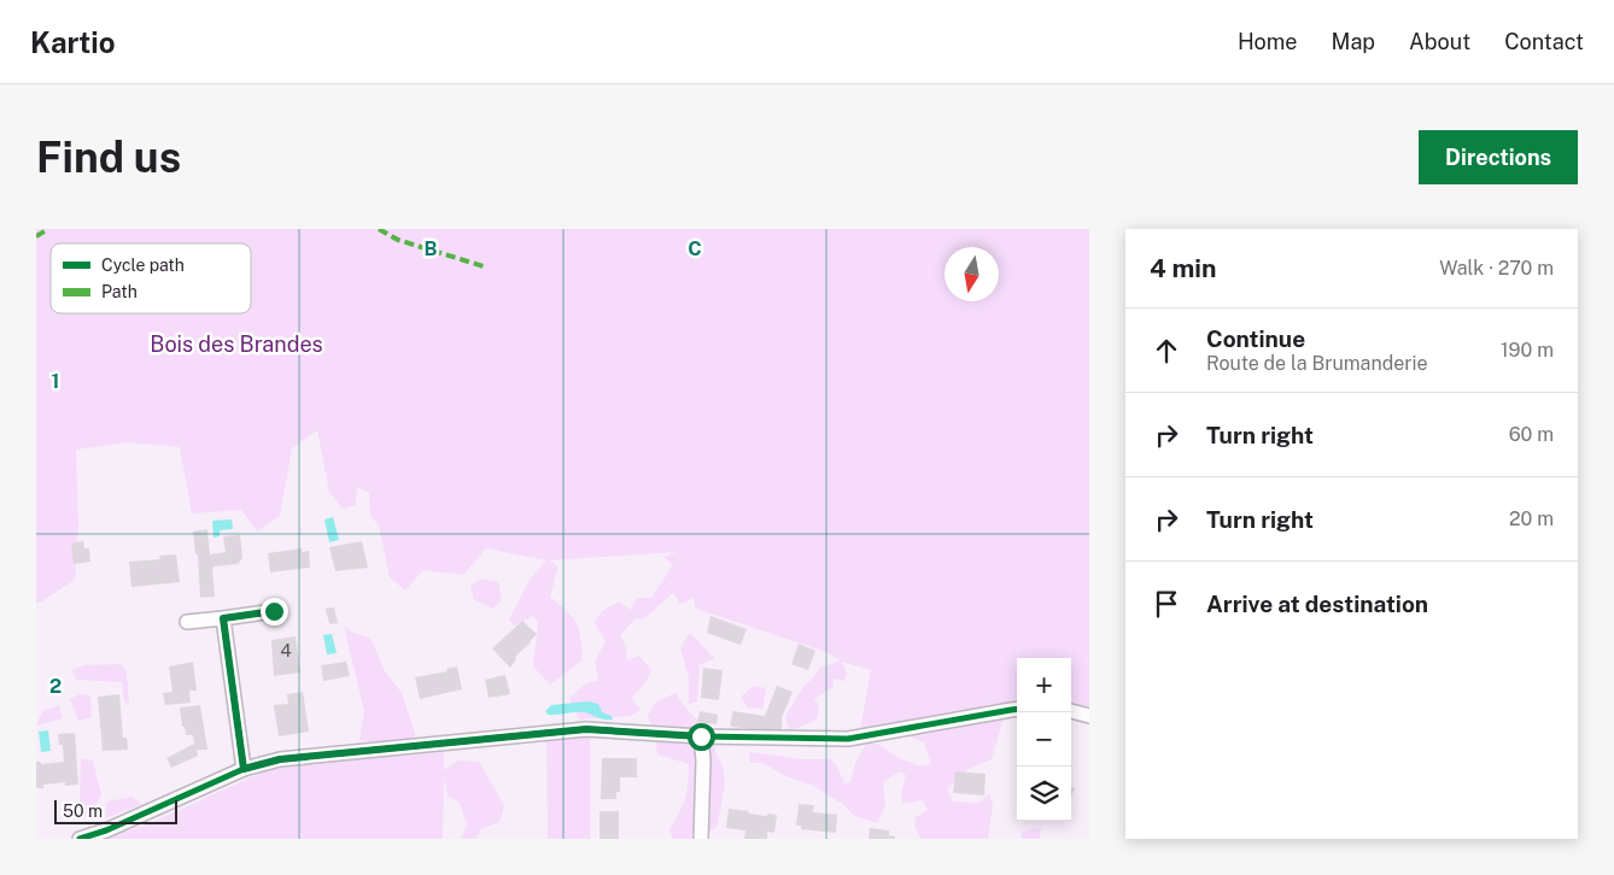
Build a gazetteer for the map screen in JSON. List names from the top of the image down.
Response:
{
  "parks": ["Bois des Brandes"],
  "house_numbers": ["4"],
  "legend": ["Cycle path", "Path"],
  "scale_bar": "50 m",
  "north": "bottom",
  "page": {
    "header": "Kartio",
    "nav": [
      "Home",
      "Map",
      "About",
      "Contact"
    ],
    "buttons": "Directions",
    "title": "Find us",
    "heading": ["4 min", "Walk · 270 m"],
    "list": [
      ["Continue", "Route de la Brumanderie", "190 m"],
      ["Turn right", "60 m"],
      ["Turn right", "20 m"],
      "Arrive at destination"
    ],
    "map_buttons": ["+", "−"],
    "scale": "50 m"
  },
  "grid": {
    "columns": ["B", "C"],
    "rows": ["1", "2"]
  }
}
